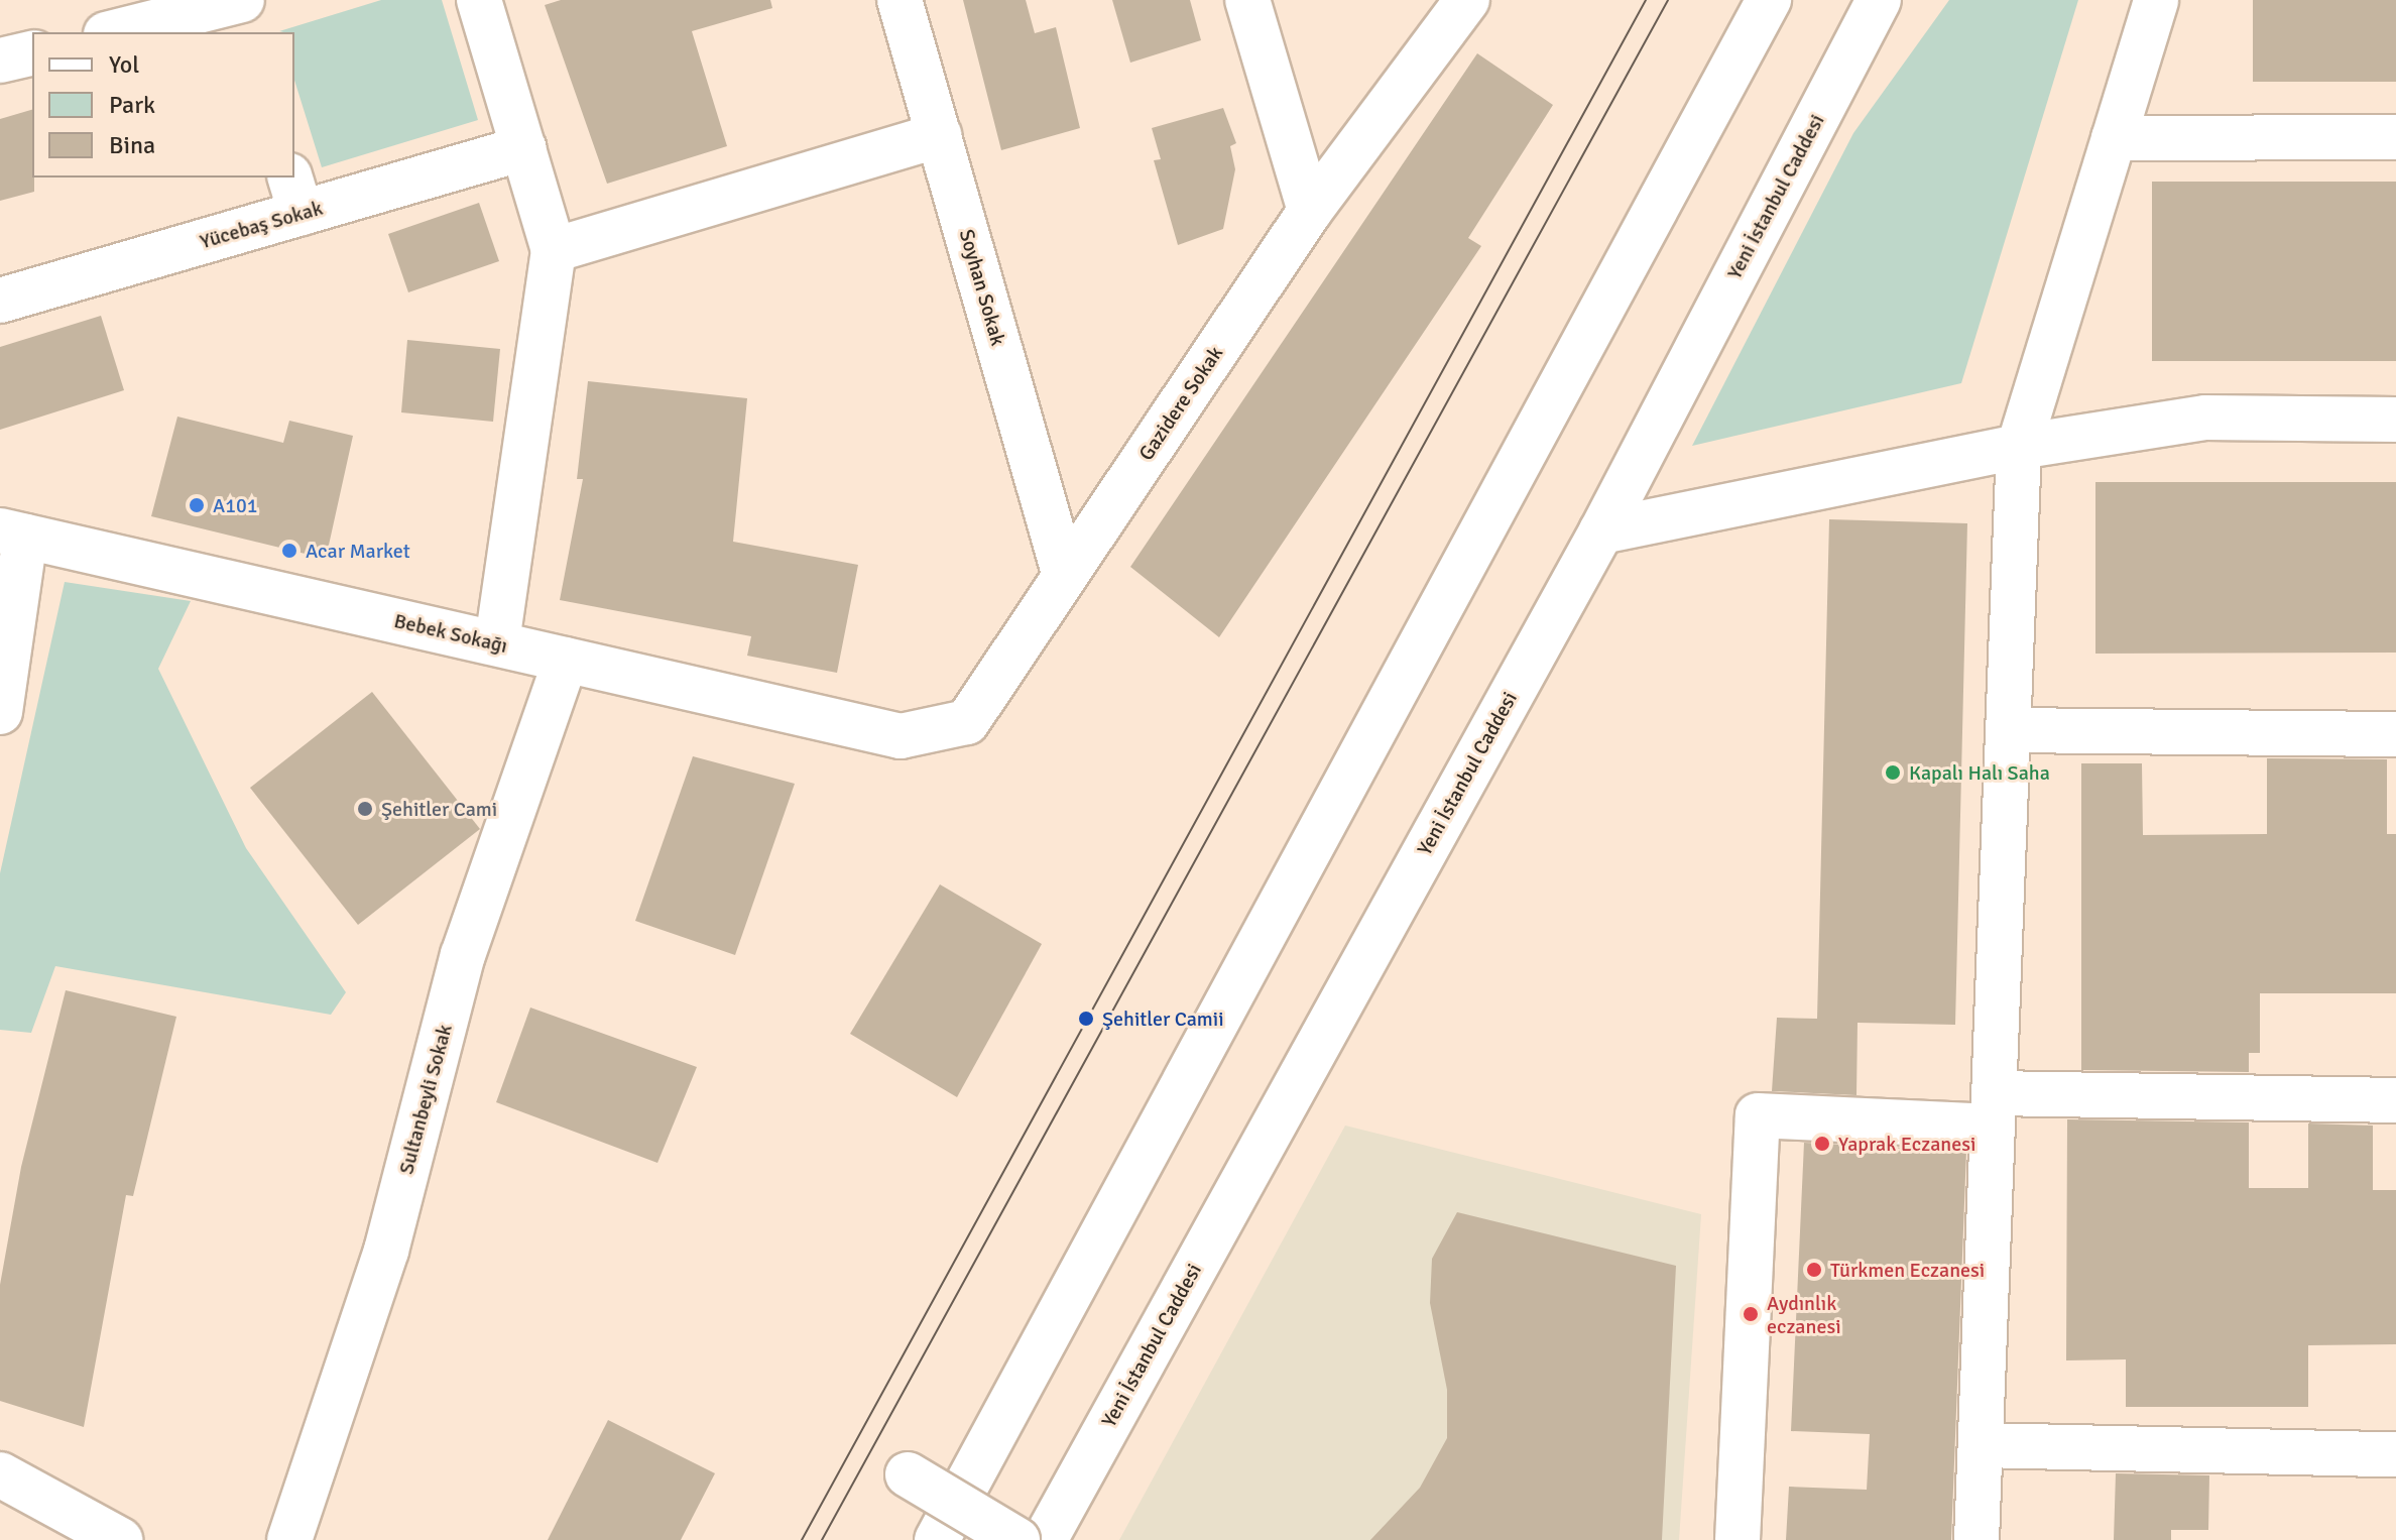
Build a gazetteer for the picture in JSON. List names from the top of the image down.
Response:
{
  "streets": {
    "main road": [
      "Yeni İstanbul Caddesi",
      "Yücebaş Sokak",
      "Soyhan Sokak",
      "Gazidere Sokak",
      "Bebek Sokağı",
      "Sultanbeyli Sokak"
    ]
  },
  "crossings": [
    ["Soyhan Sokak", "Gazidere Sokak"],
    ["Gazidere Sokak", "Bebek Sokağı"],
    ["Bebek Sokağı", "Sultanbeyli Sokak"]
  ],
  "places": [
    "A101",
    "Acar Market",
    "Kapalı Halı Saha",
    "Şehitler Cami",
    "Şehitler Camii",
    "Yaprak Eczanesi",
    "Türkmen Eczanesi",
    "Aydınlık eczanesi"
  ],
  "legend": ["Yol", "Park", "Bina"]
}
